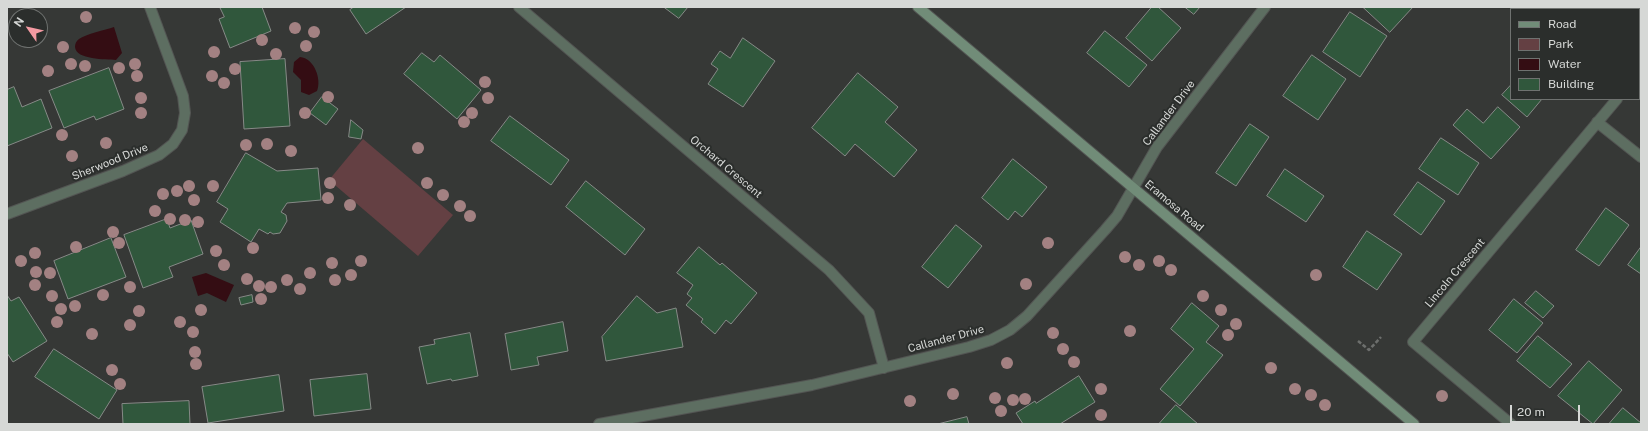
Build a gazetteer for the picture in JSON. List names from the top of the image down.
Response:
{
  "streets": {
    "main road": ["Eramosa Road"],
    "street": [
      "Callander Drive",
      "Sherwood Drive",
      "Orchard Crescent",
      "Lincoln Crescent"
    ]
  },
  "crossings": [
    ["Callander Drive", "Orchard Crescent"],
    ["Callander Drive", "Eramosa Road"]
  ],
  "legend": [
    "Road",
    "Park",
    "Water",
    "Building"
  ],
  "scale_bar": "20 m",
  "north": "top left"
}
